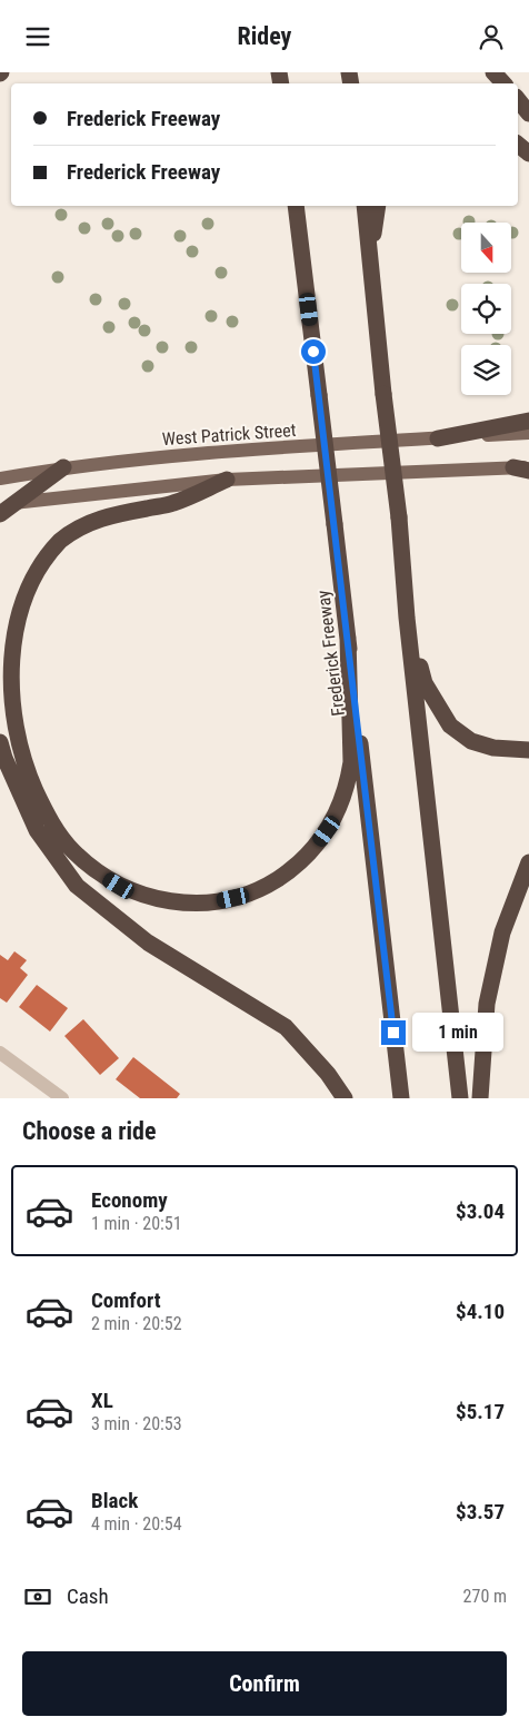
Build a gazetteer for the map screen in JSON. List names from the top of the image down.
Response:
{
  "streets": {
    "highway": ["Frederick Freeway"],
    "main road": ["West Patrick Street"]
  },
  "north": "bottom",
  "page": {
    "header": "Ridey",
    "banner": ["Frederick Freeway", "Frederick Freeway"],
    "bubble": "1 min",
    "heading": "Choose a ride",
    "list": [
      {
        "name": "Economy",
        "note": "1 min · 20:51",
        "value": "$3.04"
      },
      {
        "name": "Comfort",
        "note": "2 min · 20:52",
        "value": "$4.10"
      },
      {
        "name": "XL",
        "note": "3 min · 20:53",
        "value": "$5.17"
      },
      {
        "name": "Black",
        "note": "4 min · 20:54",
        "value": "$3.57"
      }
    ],
    "pay": ["Cash", "270 m"],
    "buttons": "Confirm"
  }
}
